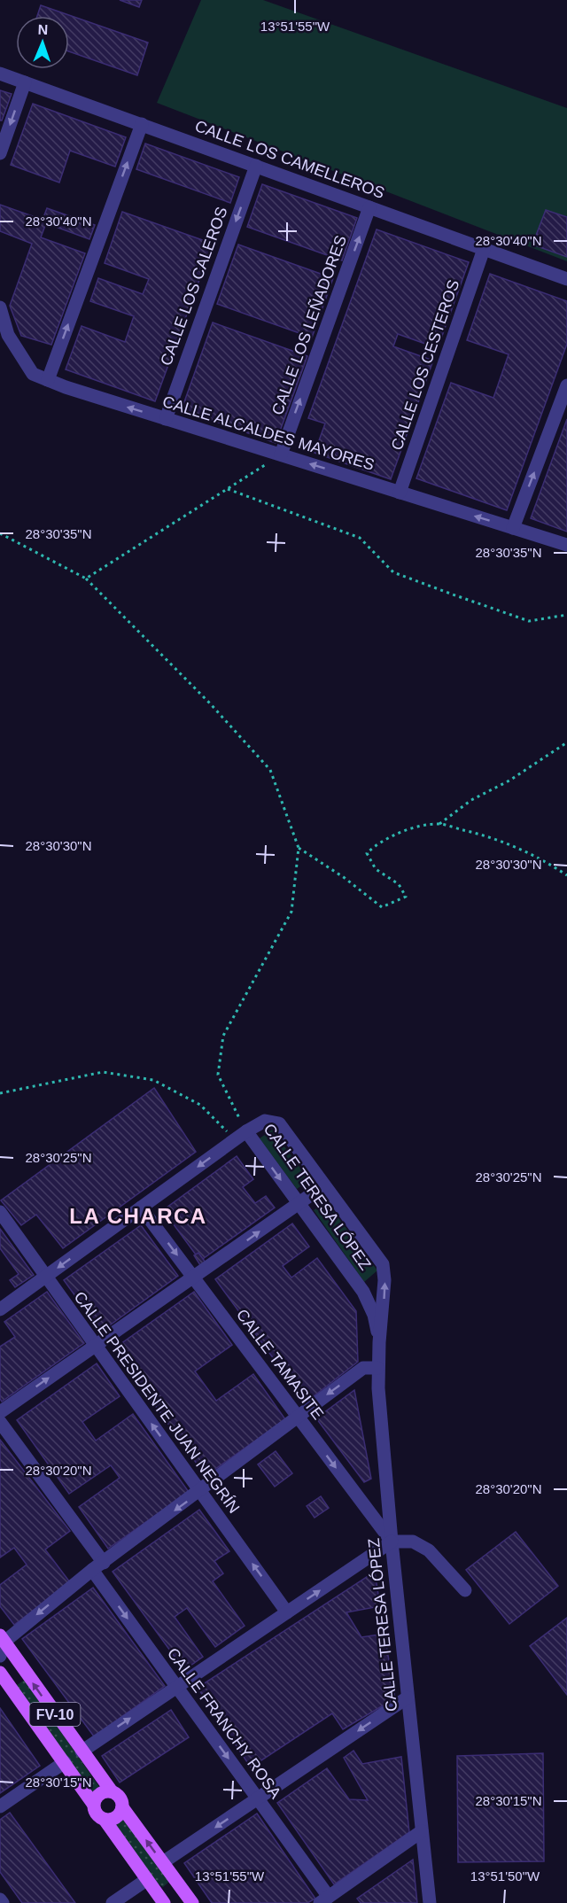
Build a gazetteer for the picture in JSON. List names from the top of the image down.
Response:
{
  "streets": {
    "main road": ["FV-10"],
    "street": [
      "CALLE LOS CAMELLEROS",
      "CALLE LOS CALEROS",
      "CALLE LOS LEÑADORES",
      "CALLE LOS CESTEROS",
      "CALLE ALCALDES MAYORES",
      "CALLE TERESA LÓPEZ",
      "CALLE TAMASITE",
      "CALLE PRESIDENTE JUAN NEGRÍN",
      "CALLE FRANCHY ROSA"
    ]
  },
  "crossings": [
    ["CALLE LOS CAMELLEROS", "CALLE LOS CALEROS"],
    ["CALLE LOS CAMELLEROS", "CALLE LOS LEÑADORES"],
    ["CALLE LOS CAMELLEROS", "CALLE LOS CESTEROS"],
    ["CALLE LOS CALEROS", "CALLE ALCALDES MAYORES"],
    ["CALLE LOS LEÑADORES", "CALLE ALCALDES MAYORES"],
    ["CALLE LOS CESTEROS", "CALLE ALCALDES MAYORES"],
    ["CALLE TERESA LÓPEZ", "CALLE TAMASITE"]
  ],
  "one_way": [
    "CALLE LOS CALEROS",
    "CALLE LOS LEÑADORES",
    "CALLE ALCALDES MAYORES",
    "CALLE TAMASITE",
    "CALLE PRESIDENTE JUAN NEGRÍN",
    "CALLE FRANCHY ROSA"
  ],
  "districts": ["LA CHARCA"],
  "north": "top",
  "coordinates": [
    "13°51'55\"W",
    "28°30'40\"N",
    "28°30'35\"N",
    "28°30'30\"N",
    "28°30'25\"N",
    "28°30'20\"N",
    "28°30'15\"N",
    "13°51'50\"W"
  ]
}
